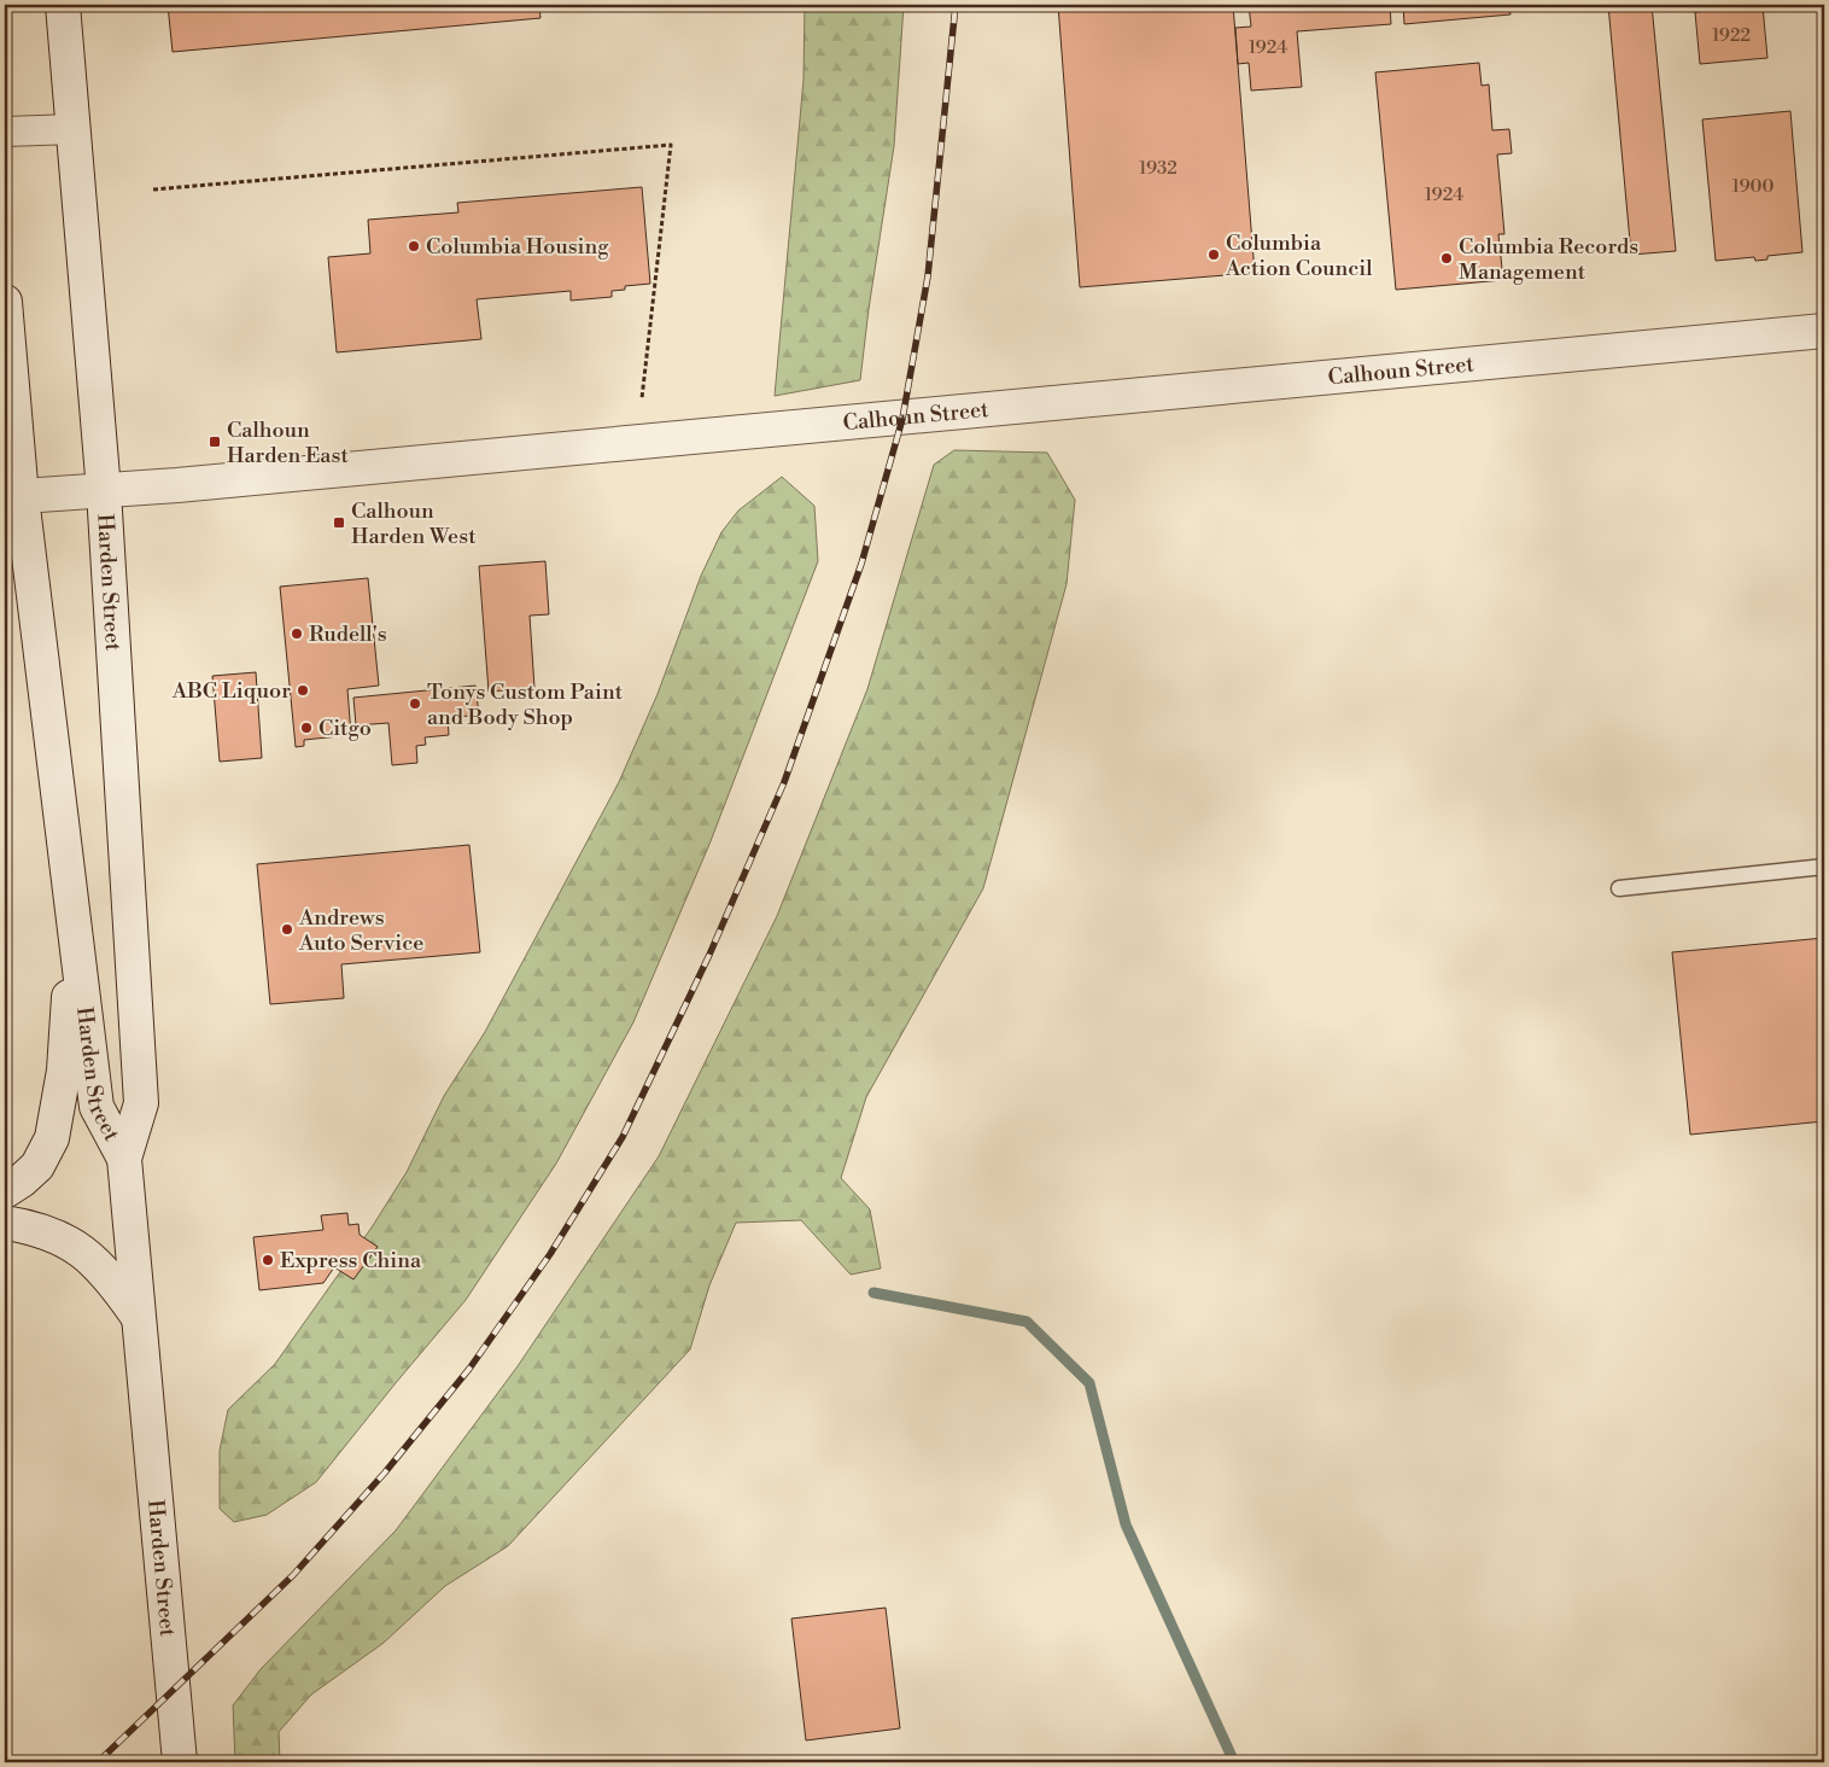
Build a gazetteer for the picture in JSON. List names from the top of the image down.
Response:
{
  "streets": {
    "main road": ["Calhoun Street", "Harden Street"]
  },
  "crossings": [
    ["Calhoun Street", "Harden Street"]
  ],
  "places": {
    "other": [
      "Columbia Housing",
      "Columbia Action Council",
      "Columbia Records Management",
      "Rudell's",
      "ABC Liquor",
      "Tonys Custom Paint and Body Shop",
      "Citgo",
      "Andrews Auto Service",
      "Express China"
    ],
    "transit": ["Calhoun Harden East", "Calhoun Harden West"]
  },
  "house_numbers": [
    "1922",
    "1924",
    "1932",
    "1900",
    "1924"
  ]
}
